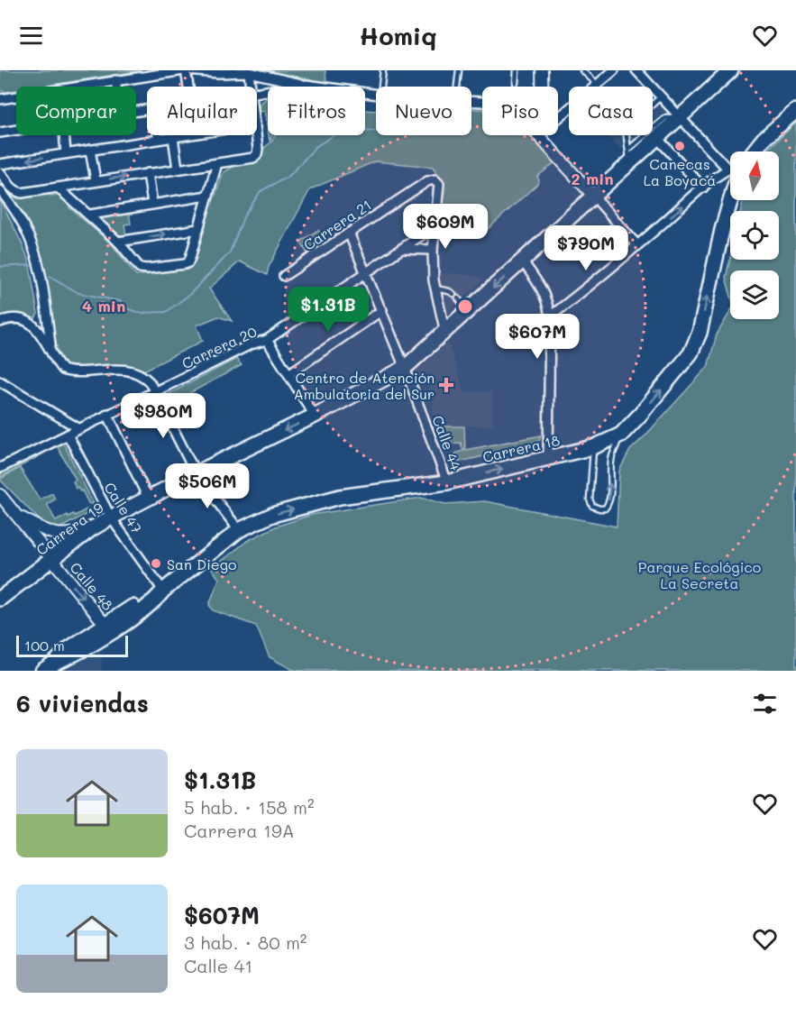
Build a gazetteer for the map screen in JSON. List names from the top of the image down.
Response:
{
  "streets": {
    "main road": ["Carrera 18", "Carrera 19"],
    "street": [
      "Carrera 21",
      "Carrera 20",
      "Calle 44",
      "Calle 47",
      "Calle 48"
    ]
  },
  "crossings": [
    ["Carrera 21", "Carrera 20"],
    ["Carrera 21", "Calle 44"],
    ["Carrera 20", "Calle 44"],
    ["Carrera 20", "Calle 47"],
    ["Calle 44", "Carrera 18"],
    ["Calle 44", "Carrera 19"],
    ["Carrera 18", "Calle 47"],
    ["Carrera 18", "Calle 48"],
    ["Calle 47", "Carrera 19"],
    ["Carrera 19", "Calle 48"]
  ],
  "one_way": ["Carrera 18"],
  "parks": ["Parque Ecológico La Secreta"],
  "places": {
    "other": ["Canecas La Boyacá", "San Diego"],
    "health": ["Centro de Atención Ambulatoria del Sur"]
  },
  "scale_bar": "100 m",
  "north": "top",
  "page": {
    "header": "Homiq",
    "chip": [
      "Comprar",
      "Alquilar",
      "Filtros",
      "Nuevo",
      "Piso",
      "Casa"
    ],
    "price": [
      "$609M",
      "$790M",
      "$1.31B",
      "$607M",
      "$980M",
      "$506M"
    ],
    "scale": "100 m",
    "heading": "6 viviendas",
    "list": [
      {
        "name": "$1.31B",
        "note": "5 hab. · 158 m² · Carrera 19A"
      },
      {
        "name": "$607M",
        "note": "3 hab. · 80 m² · Calle 41"
      }
    ]
  },
  "rings": ["2 min", "4 min"]
}
